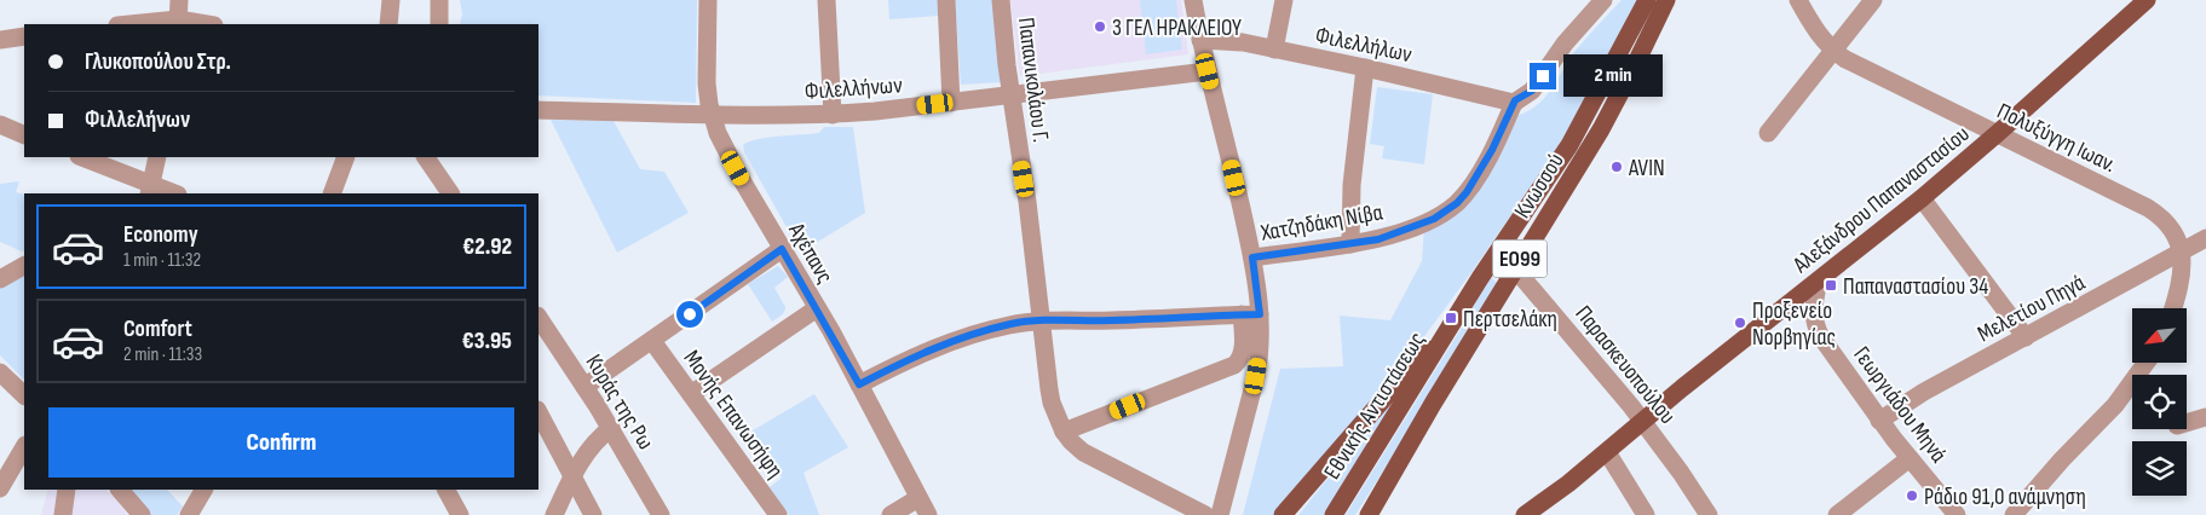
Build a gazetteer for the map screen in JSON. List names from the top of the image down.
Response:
{
  "streets": {
    "main road": [
      "Κνωσσού",
      "Αλεξάνδρου Παπαναστασίου",
      "ΕΟ99",
      "Εθνικής Αντιστάσεως"
    ],
    "street": [
      "Φιλελλήλων",
      "Παπανικολάου Γ.",
      "Φιλελλήνων",
      "Πολυξύγγη Ιωαν.",
      "Χατζηδάκη Νίβα",
      "Αχέπανς",
      "Μελετίου Πηγά",
      "Παρασκευοπούλου",
      "Κυράς της Ρω",
      "Γεωργιάδου Μηνά",
      "Μονής Επανωσήφη"
    ]
  },
  "crossings": [
    ["Φιλελλήλων", "Χατζηδάκη Νίβα"],
    ["Παπανικολάου Γ.", "Φιλελλήνων"],
    ["Φιλελλήνων", "Αχέπανς"],
    ["Πολυξύγγη Ιωαν.", "Αλεξάνδρου Παπαναστασίου"],
    ["Πολυξύγγη Ιωαν.", "Μελετίου Πηγά"],
    ["Κνωσσού", "Παρασκευοπούλου"],
    ["Κνωσσού", "Εθνικής Αντιστάσεως"],
    ["Αλεξάνδρου Παπαναστασίου", "Παρασκευοπούλου"],
    ["Αλεξάνδρου Παπαναστασίου", "Γεωργιάδου Μηνά"],
    ["Μελετίου Πηγά", "Γεωργιάδου Μηνά"]
  ],
  "places": {
    "other": [
      "3 ΓΕΛ ΗΡΑΚΛΕΙΟΥ",
      "AVIN",
      "Προξενείο Νορβηγίας",
      "Ράδιο 91,0 ανάμνηση"
    ],
    "transit": ["Παπαναστασίου 34", "Περτσελάκη"]
  },
  "north": "bottom left",
  "page": {
    "banner": ["Γλυκοπούλου Στρ.", "Φιλλελήνων"],
    "bubble": "2 min",
    "list": [
      {
        "name": "Economy",
        "note": "1 min · 11:32",
        "value": "€2.92"
      },
      {
        "name": "Comfort",
        "note": "2 min · 11:33",
        "value": "€3.95"
      }
    ],
    "buttons": "Confirm"
  }
}
